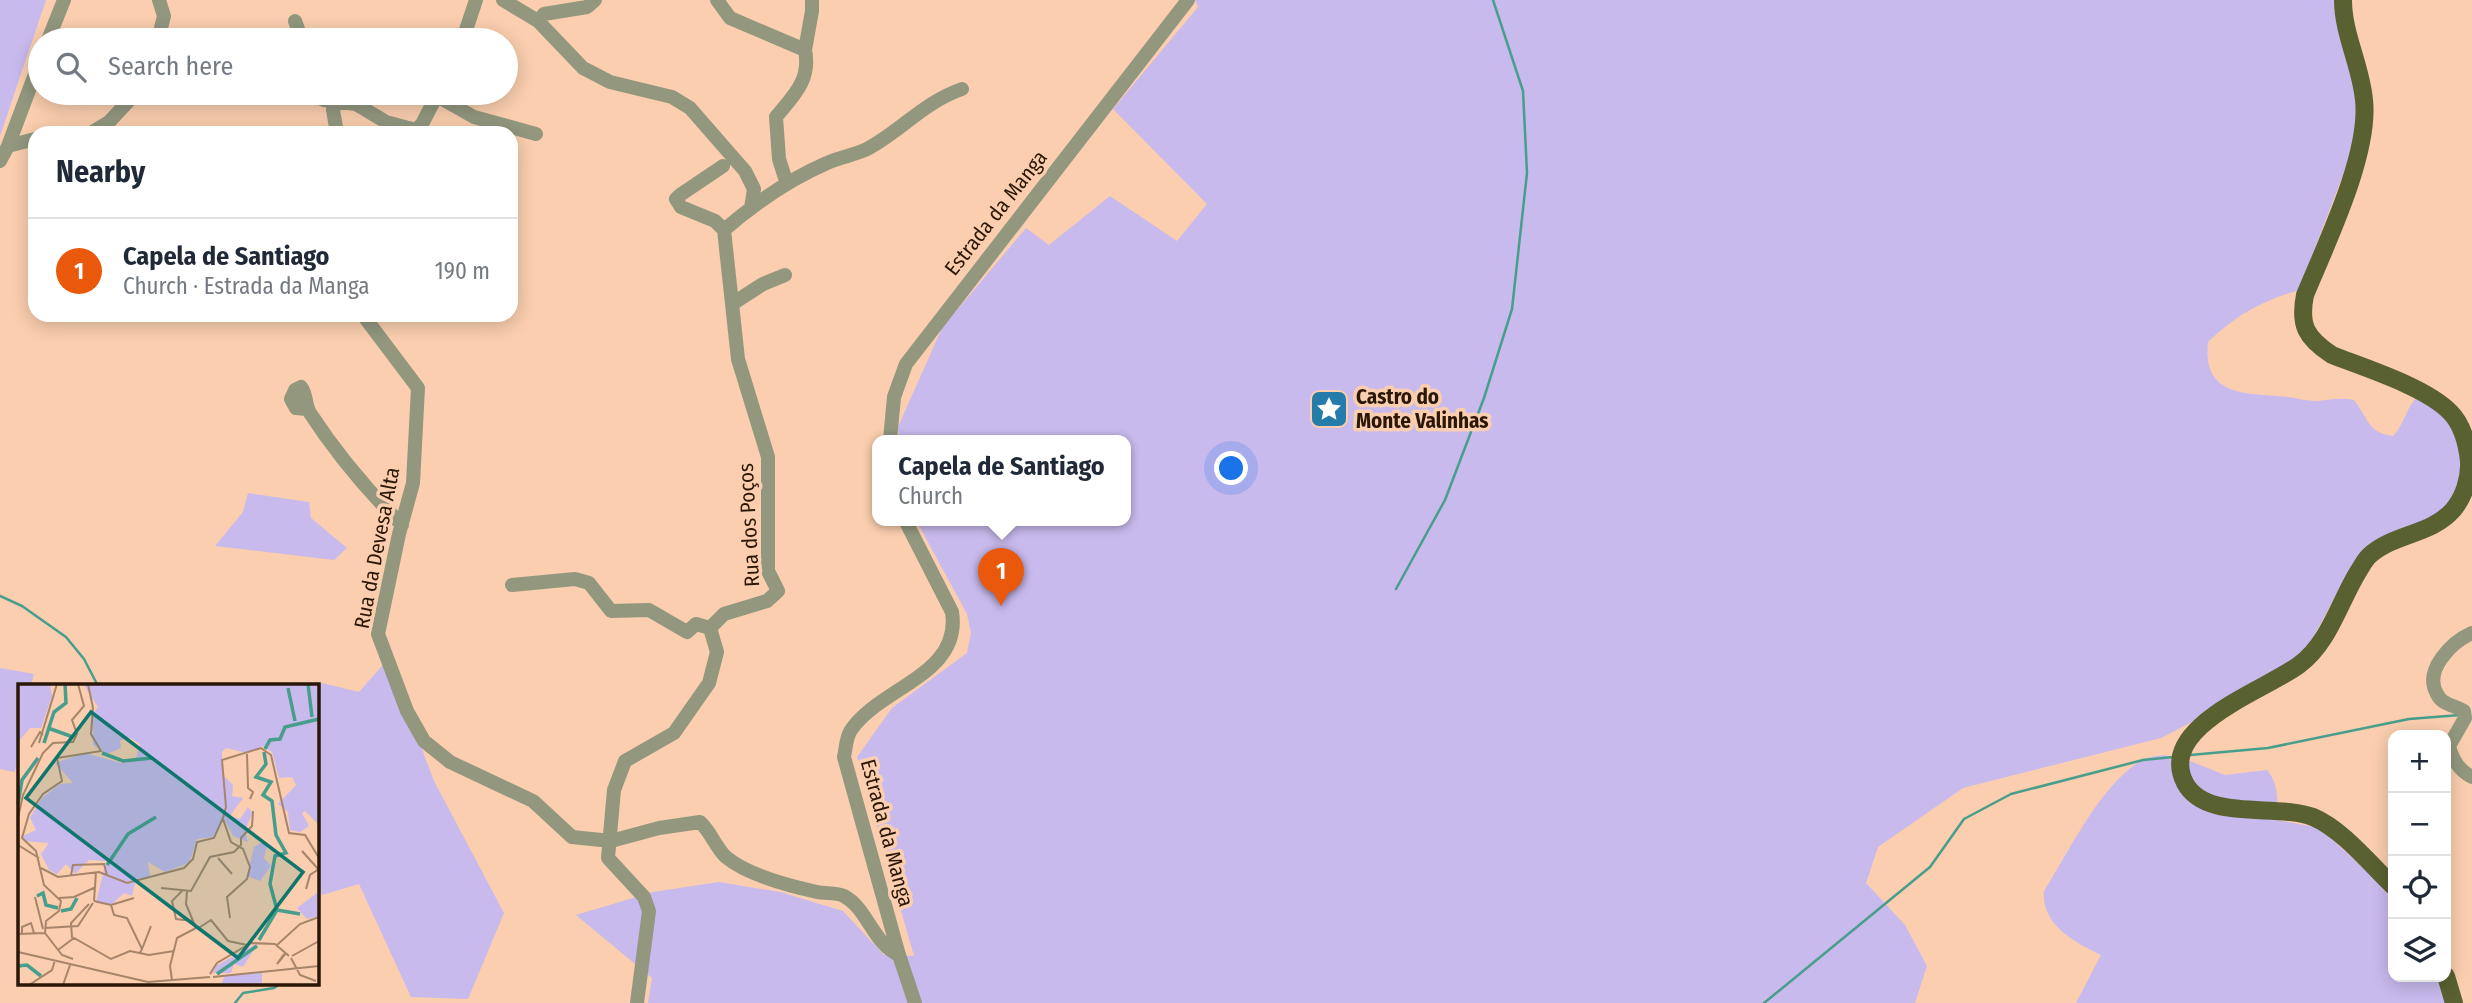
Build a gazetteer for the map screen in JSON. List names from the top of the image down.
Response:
{
  "streets": {
    "street": ["Estrada da Manga", "Rua dos Poços", "Rua da Devesa Alta"]
  },
  "crossings": [
    ["Estrada da Manga", "Rua da Devesa Alta"]
  ],
  "places": {
    "place": ["Castro do Monte Valinhas"]
  },
  "page": {
    "search": "Search here",
    "heading": "Nearby",
    "list": [
      {
        "mark": "1",
        "name": "Capela de Santiago",
        "note": "Church · Estrada da Manga",
        "value": "190 m"
      }
    ],
    "popup": ["Capela de Santiago", "Church"],
    "pins": "1",
    "map_buttons": ["+", "−"]
  }
}
